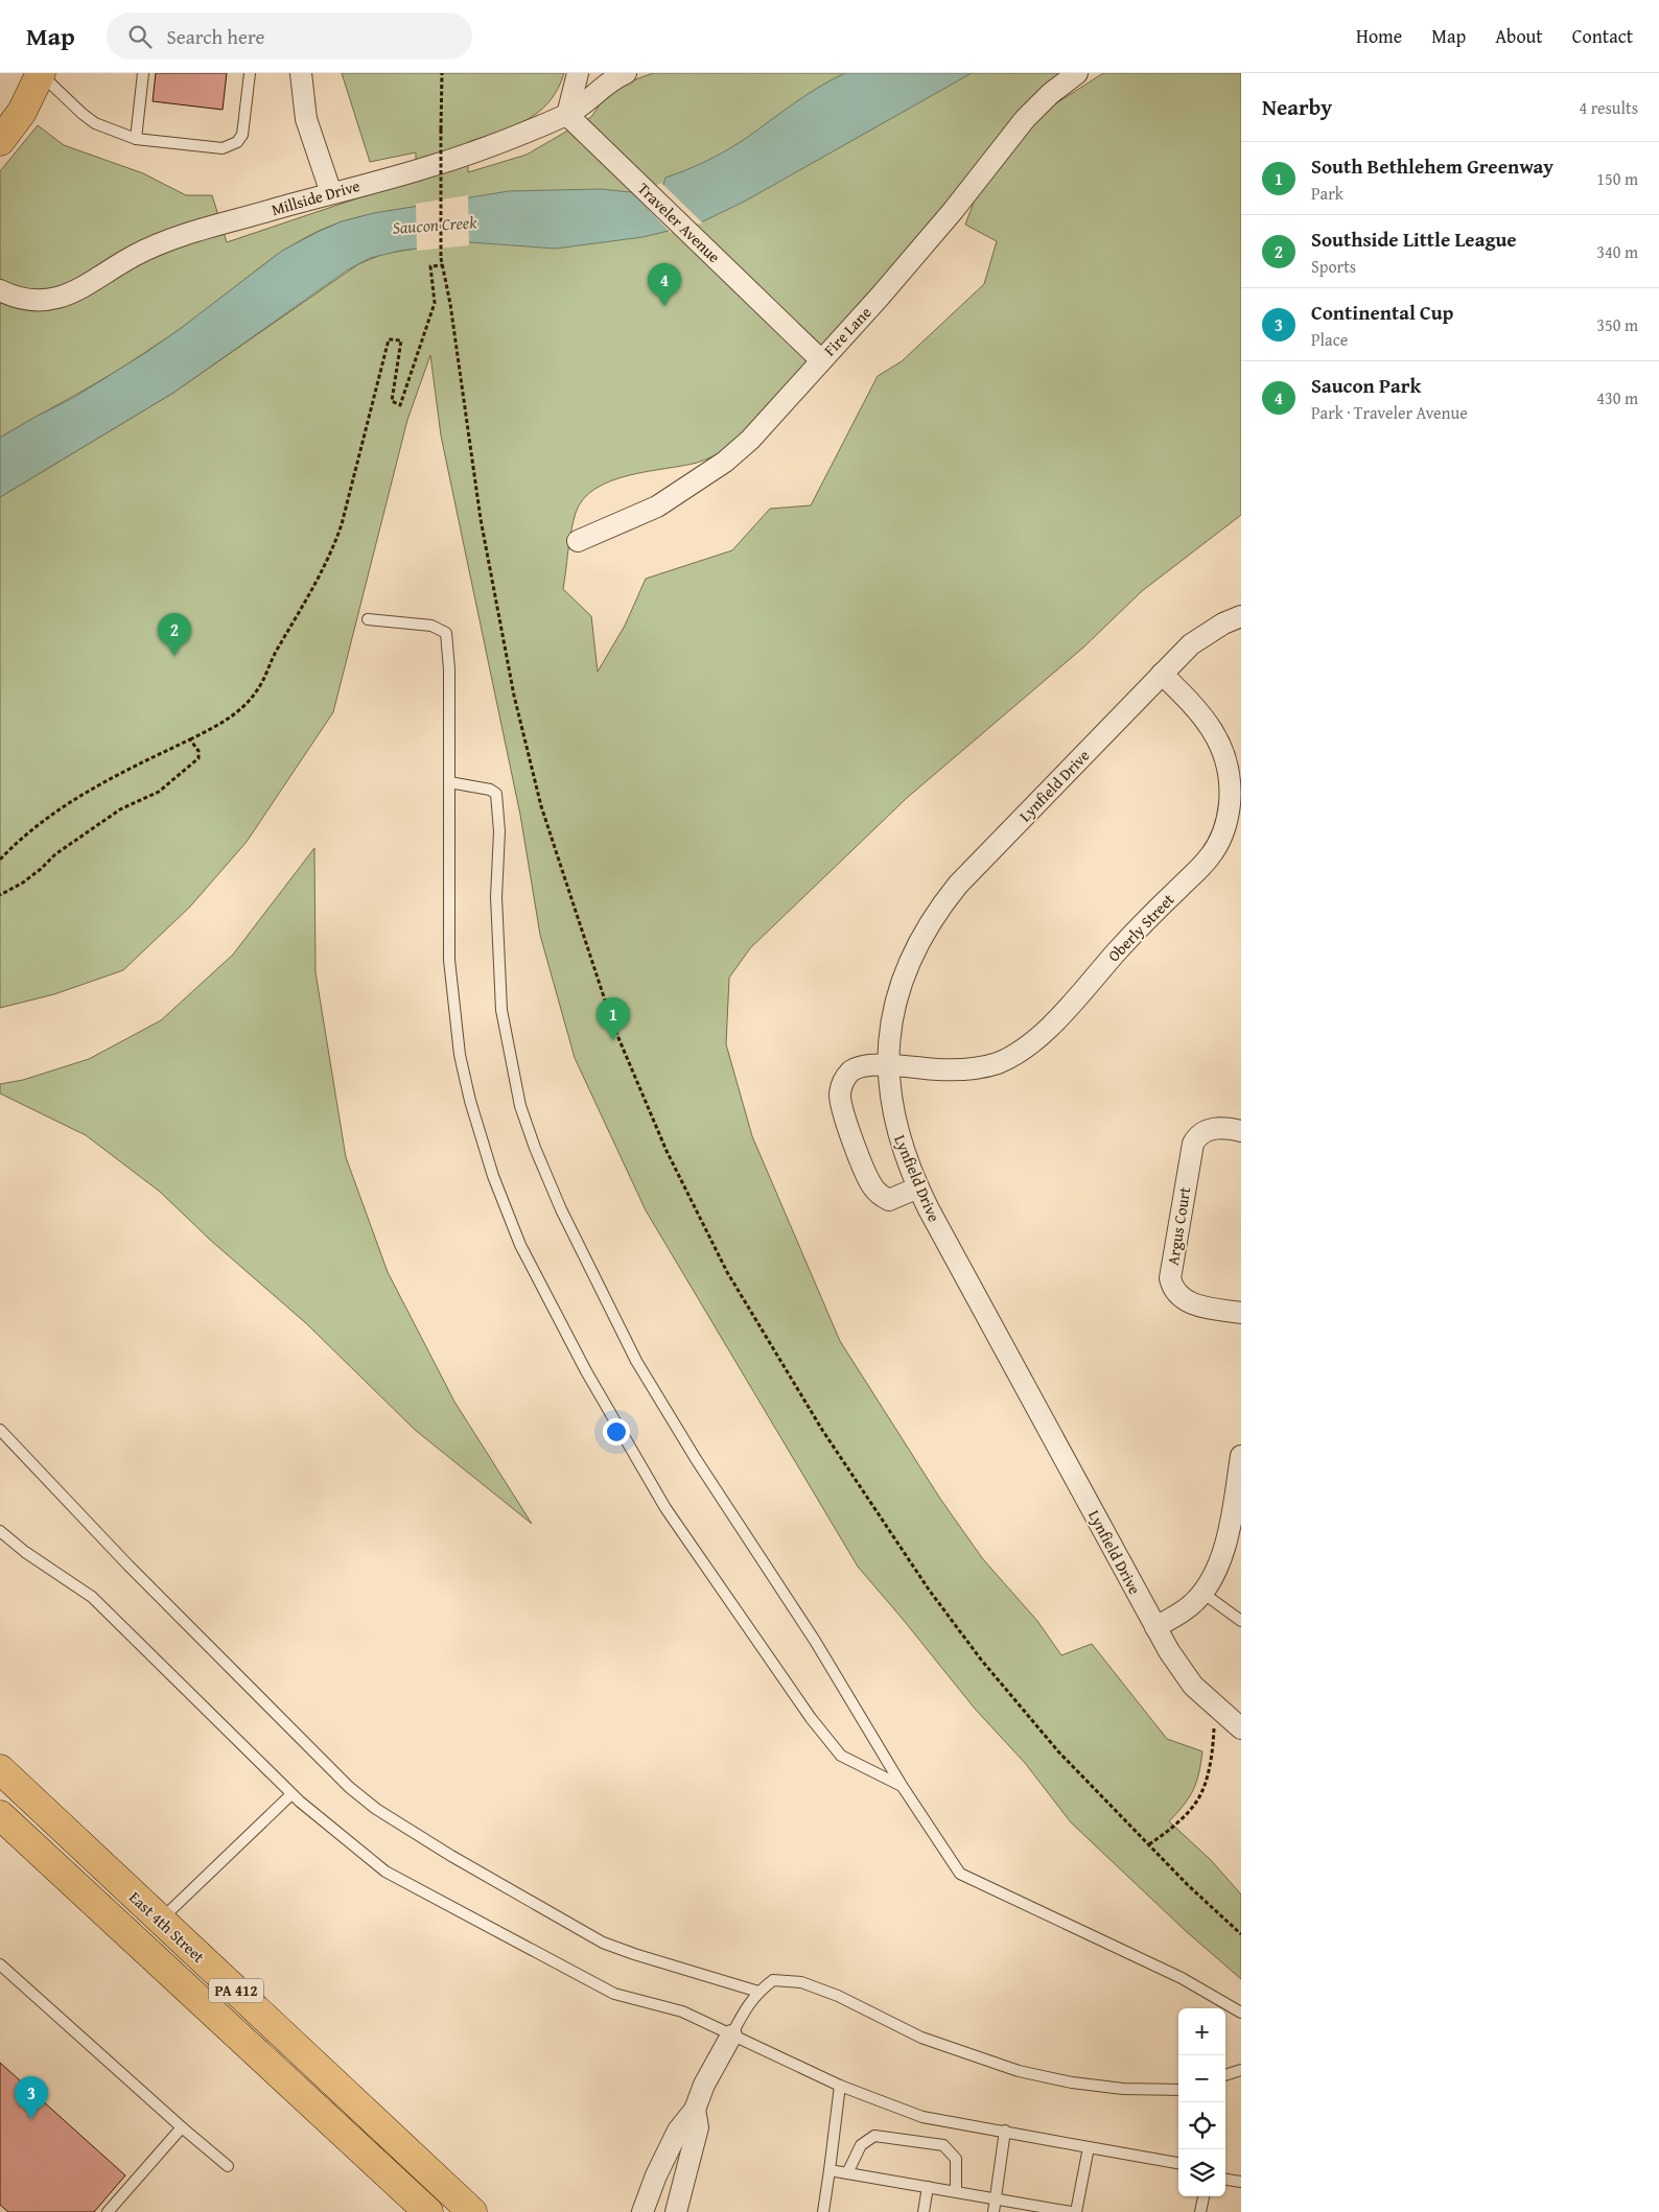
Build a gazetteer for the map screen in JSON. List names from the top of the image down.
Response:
{
  "streets": {
    "highway": ["East 4th Street", "PA 412"],
    "street": [
      "Millside Drive",
      "Traveler Avenue",
      "Fire Lane",
      "Lynfield Drive",
      "Oberly Street",
      "Argus Court"
    ]
  },
  "crossings": [
    ["Millside Drive", "Traveler Avenue"],
    ["Traveler Avenue", "Fire Lane"],
    ["Lynfield Drive", "Oberly Street"]
  ],
  "water": ["Saucon Creek"],
  "page": {
    "header": "Map",
    "search": "Search here",
    "nav": [
      "Home",
      "Map",
      "About",
      "Contact"
    ],
    "heading": ["Nearby", "4 results"],
    "list": [
      {
        "mark": "1",
        "name": "South Bethlehem Greenway",
        "note": "Park",
        "value": "150 m"
      },
      {
        "mark": "2",
        "name": "Southside Little League",
        "note": "Sports",
        "value": "340 m"
      },
      {
        "mark": "3",
        "name": "Continental Cup",
        "note": "Place",
        "value": "350 m"
      },
      {
        "mark": "4",
        "name": "Saucon Park",
        "note": "Park · Traveler Avenue",
        "value": "430 m"
      }
    ],
    "pins": [
      "4",
      "2",
      "1",
      "3"
    ],
    "map_buttons": ["+", "−"]
  }
}
